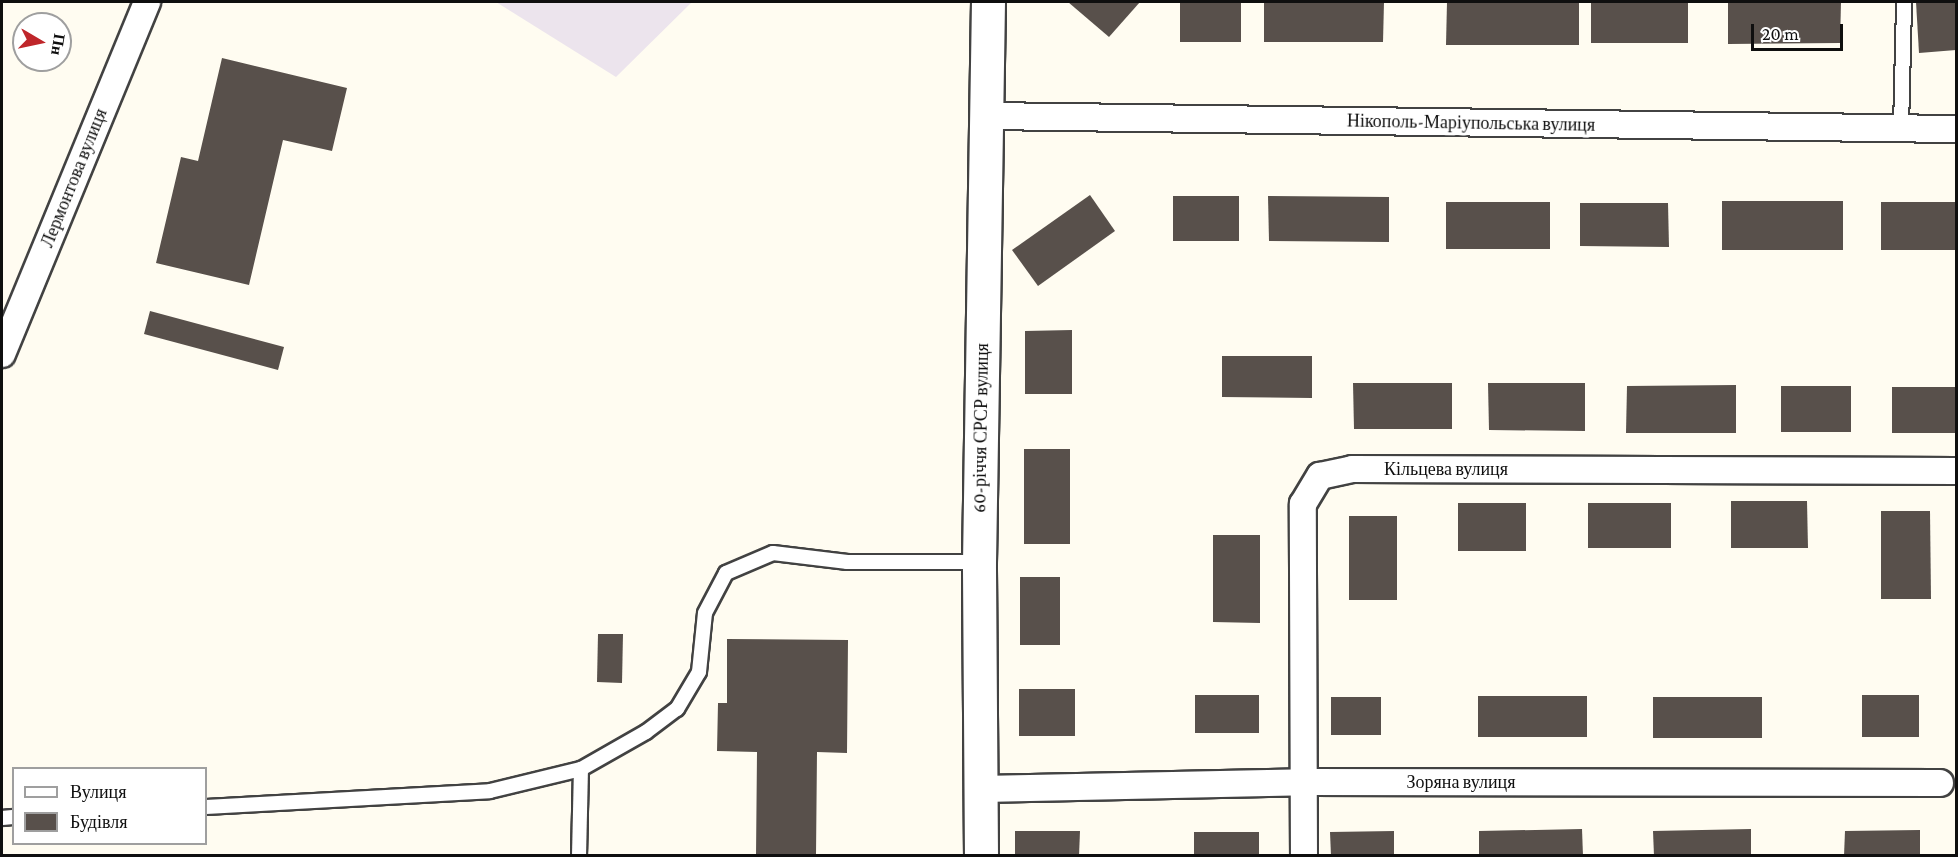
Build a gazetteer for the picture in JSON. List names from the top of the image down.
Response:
{
  "streets": {
    "street": [
      "Нікополь-Маріупольська вулиця",
      "Лермонтова вулиця",
      "60-річчя СРСР вулиця",
      "Кільцева вулиця",
      "Зоряна вулиця"
    ]
  },
  "crossings": [
    ["Нікополь-Маріупольська вулиця", "60-річчя СРСР вулиця"],
    ["60-річчя СРСР вулиця", "Зоряна вулиця"],
    ["Кільцева вулиця", "Зоряна вулиця"]
  ],
  "legend": ["Вулиця", "Будівля"],
  "scale_bar": "20 m",
  "north": "right"
}
